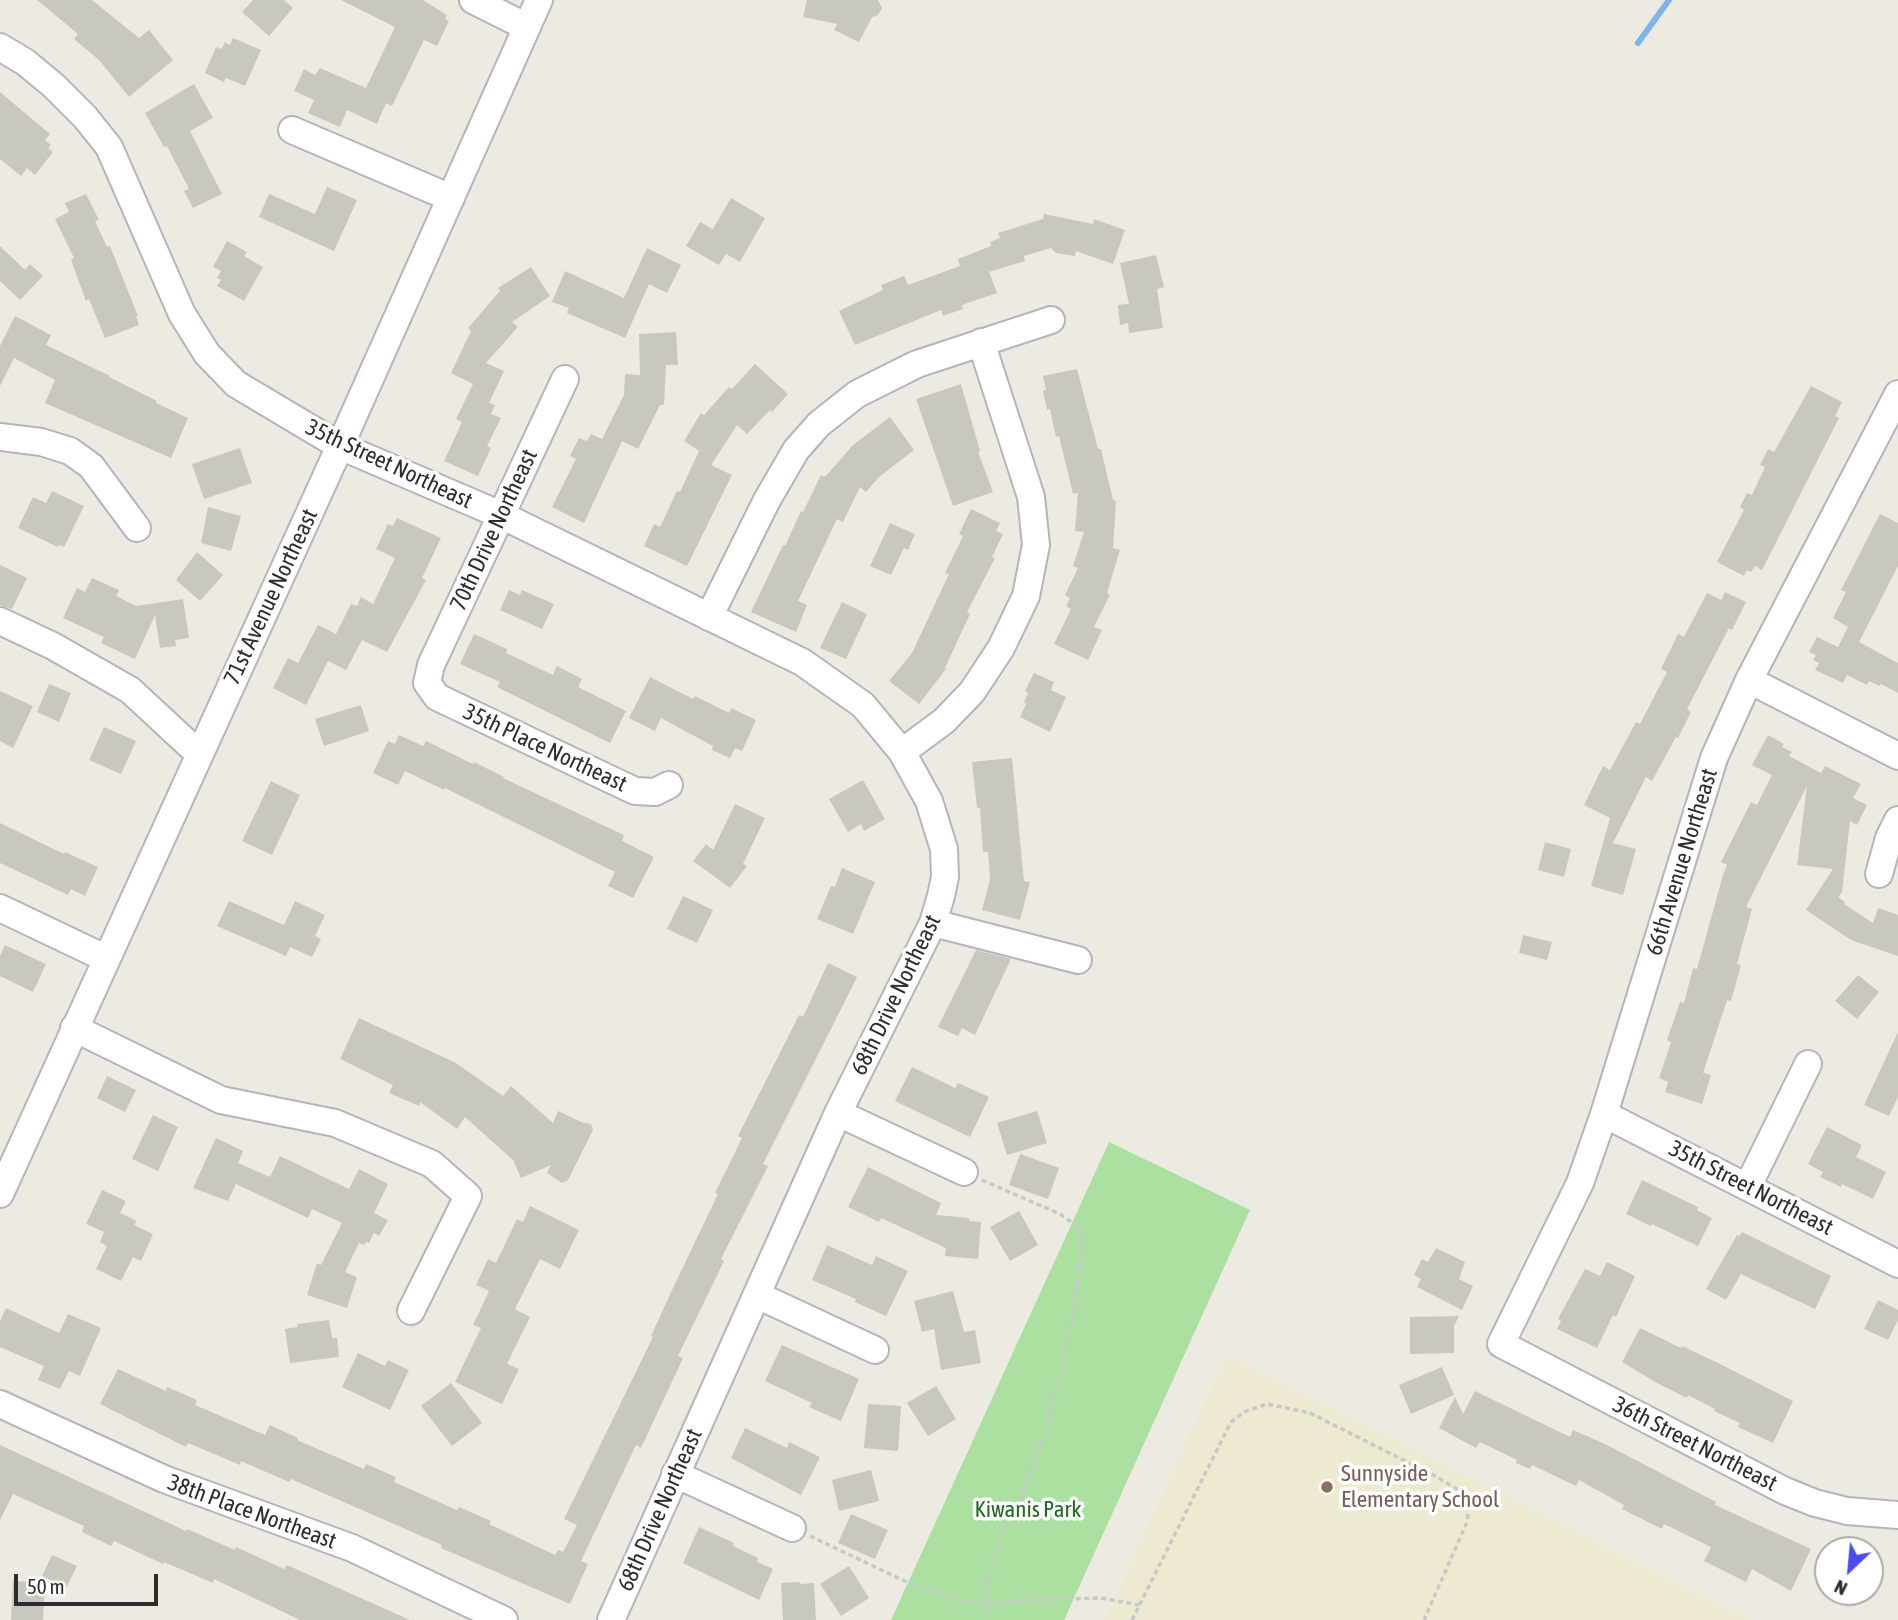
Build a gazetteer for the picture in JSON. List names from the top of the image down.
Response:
{
  "streets": {
    "street": [
      "35th Street Northeast",
      "70th Drive Northeast",
      "71st Avenue Northeast",
      "35th Place Northeast",
      "66th Avenue Northeast",
      "68th Drive Northeast",
      "36th Street Northeast",
      "38th Place Northeast"
    ]
  },
  "crossings": [
    ["35th Street Northeast", "70th Drive Northeast"],
    ["35th Street Northeast", "71st Avenue Northeast"],
    ["35th Street Northeast", "66th Avenue Northeast"],
    ["35th Street Northeast", "68th Drive Northeast"],
    ["70th Drive Northeast", "35th Place Northeast"],
    ["66th Avenue Northeast", "36th Street Northeast"]
  ],
  "parks": ["Kiwanis Park"],
  "places": ["Sunnyside Elementary School"],
  "scale_bar": "50 m",
  "north": "bottom left"
}
